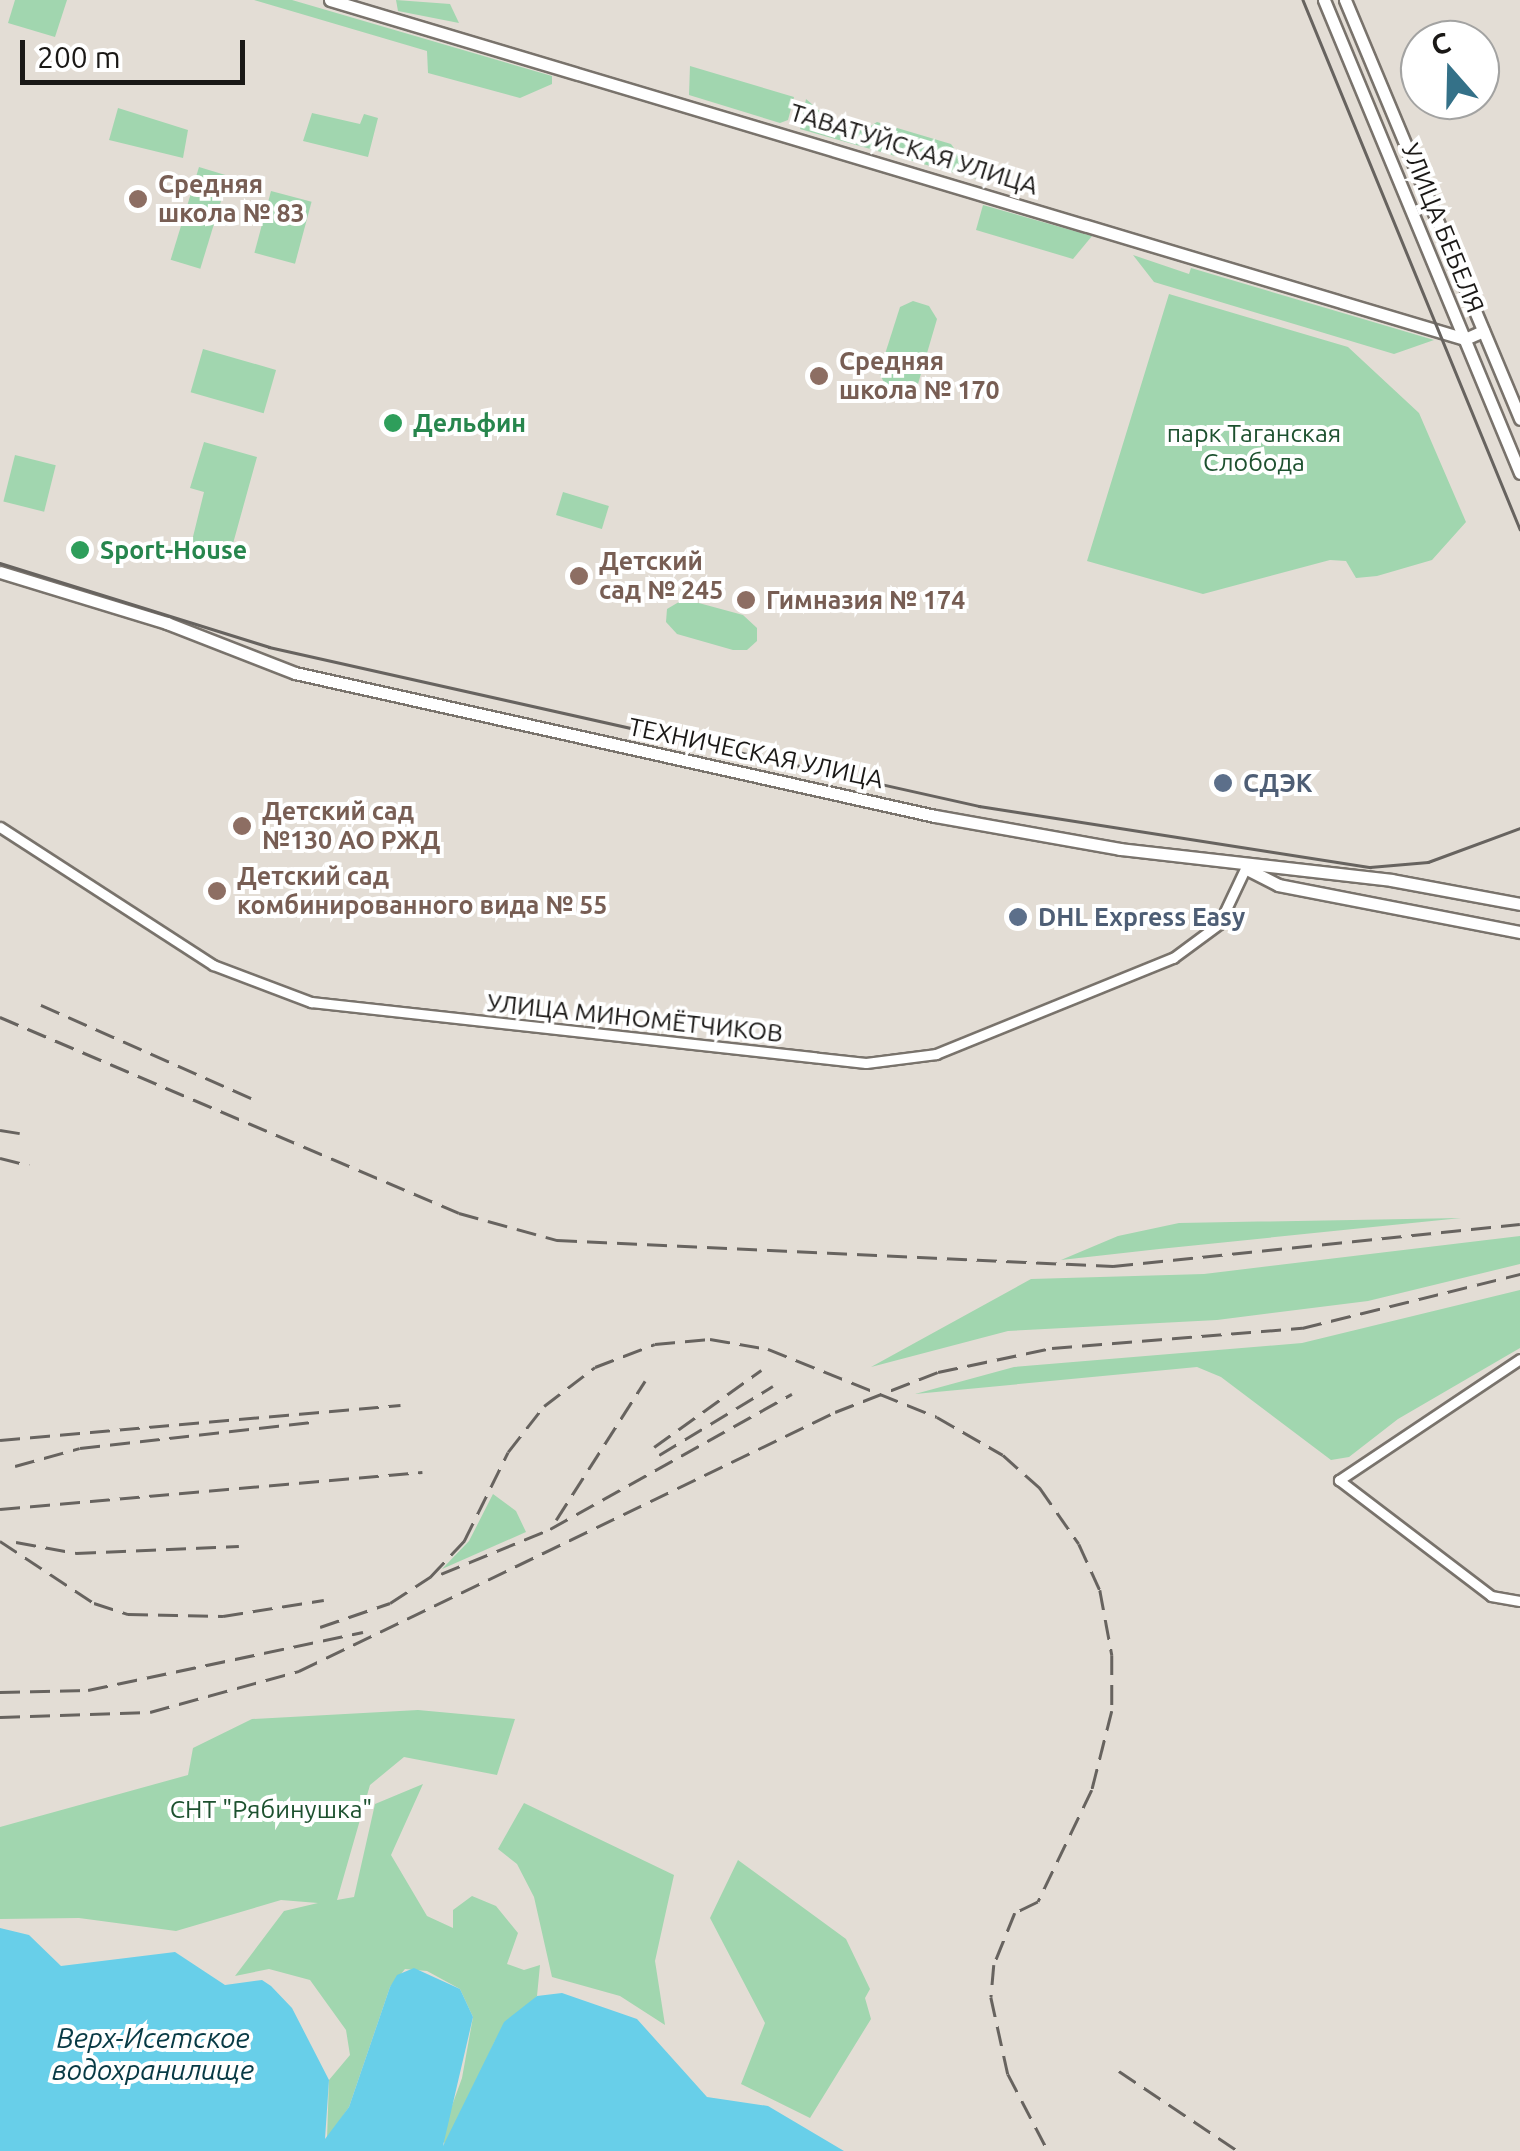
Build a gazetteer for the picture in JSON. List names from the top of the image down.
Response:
{
  "streets": {
    "main road": ["ТАВАТУЙСКАЯ УЛИЦА", "УЛИЦА БЕБЕЛЯ", "ТЕХНИЧЕСКАЯ УЛИЦА"],
    "street": ["УЛИЦА МИНОМЁТЧИКОВ"]
  },
  "crossings": [
    ["ТАВАТУЙСКАЯ УЛИЦА", "УЛИЦА БЕБЕЛЯ"],
    ["ТЕХНИЧЕСКАЯ УЛИЦА", "УЛИЦА МИНОМЁТЧИКОВ"]
  ],
  "water": ["Верх-Исетское водохранилище"],
  "parks": ["парк Таганская Слобода", "СНТ \"Рябинушка\""],
  "places": [
    "Средняя школа № 83",
    "Средняя школа № 170",
    "Дельфин",
    "Sport-House",
    "Детский сад № 245",
    "Гимназия № 174",
    "СДЭК",
    "Детский сад №130 АО РЖД",
    "Детский сад комбинированного вида № 55",
    "DHL Express Easy"
  ],
  "scale_bar": "200 m",
  "north": "top"
}
